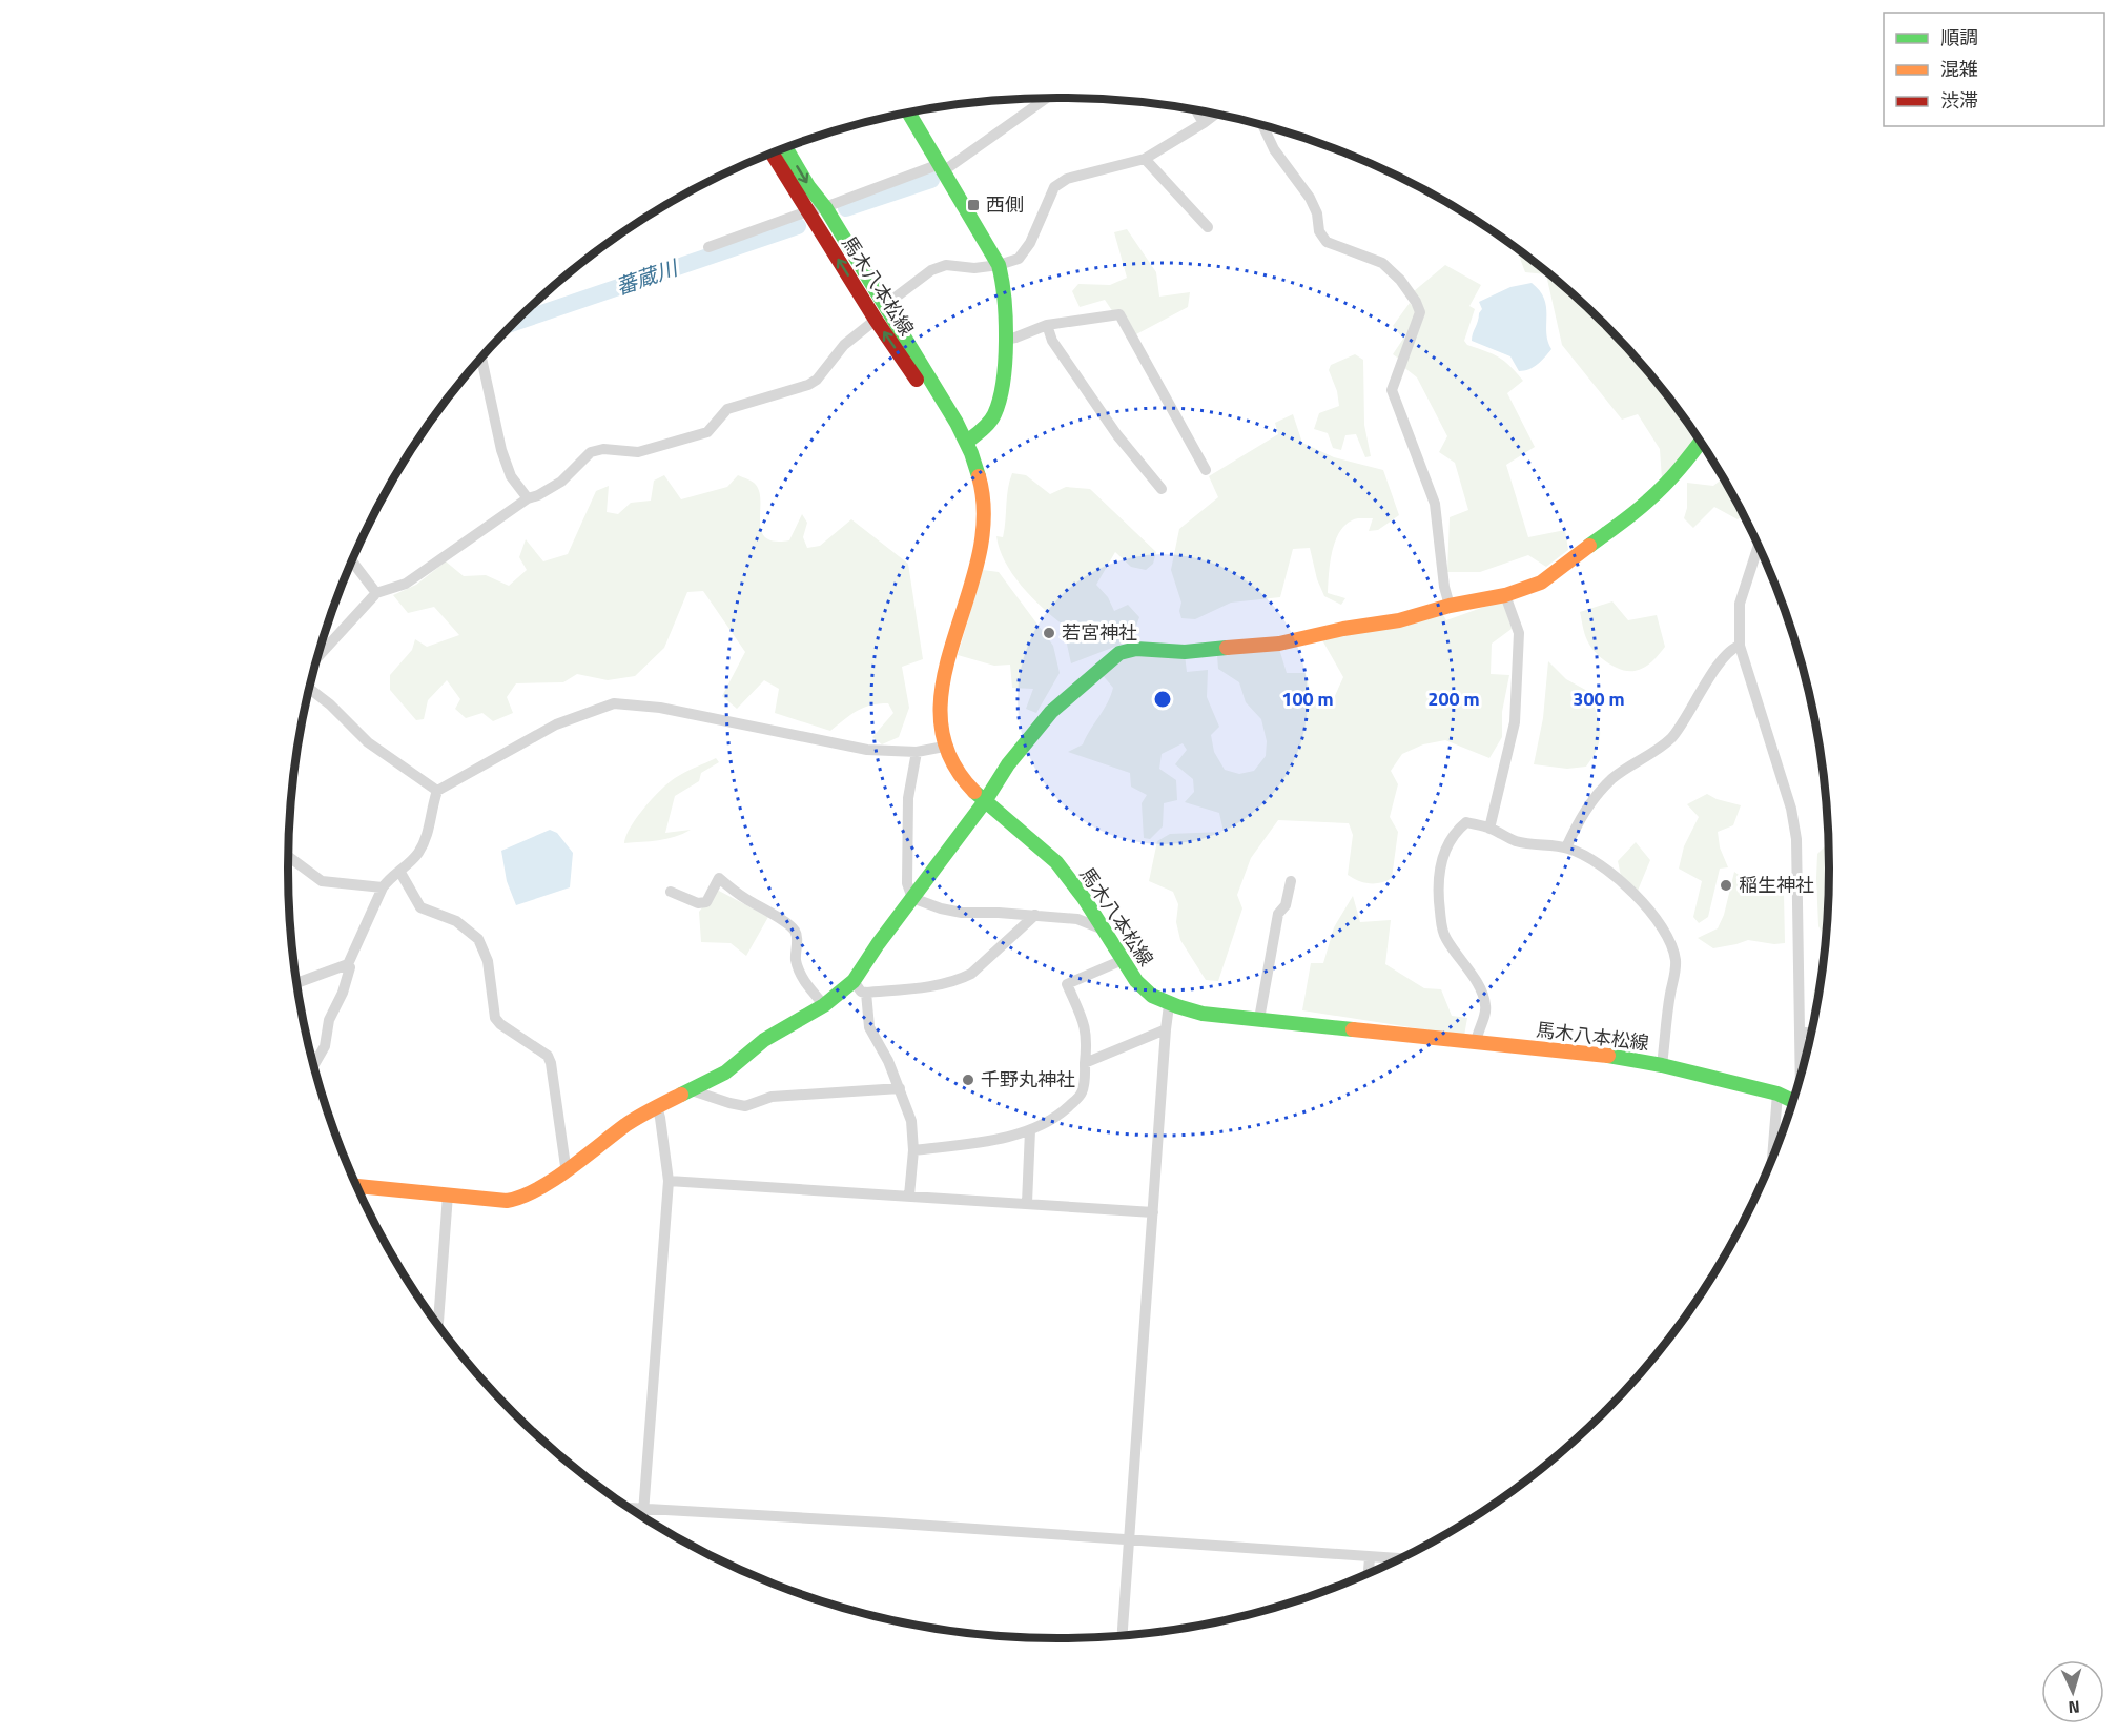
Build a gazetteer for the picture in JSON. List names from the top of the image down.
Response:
{
  "streets": {
    "street": ["馬木八本松線"]
  },
  "water": ["蕃蔵川"],
  "places": {
    "transit": ["西側"],
    "other": ["若宮神社", "稲生神社", "千野丸神社"]
  },
  "legend": ["順調", "混雑", "渋滞"],
  "north": "bottom",
  "rings": ["100 m", "200 m", "300 m"]
}
